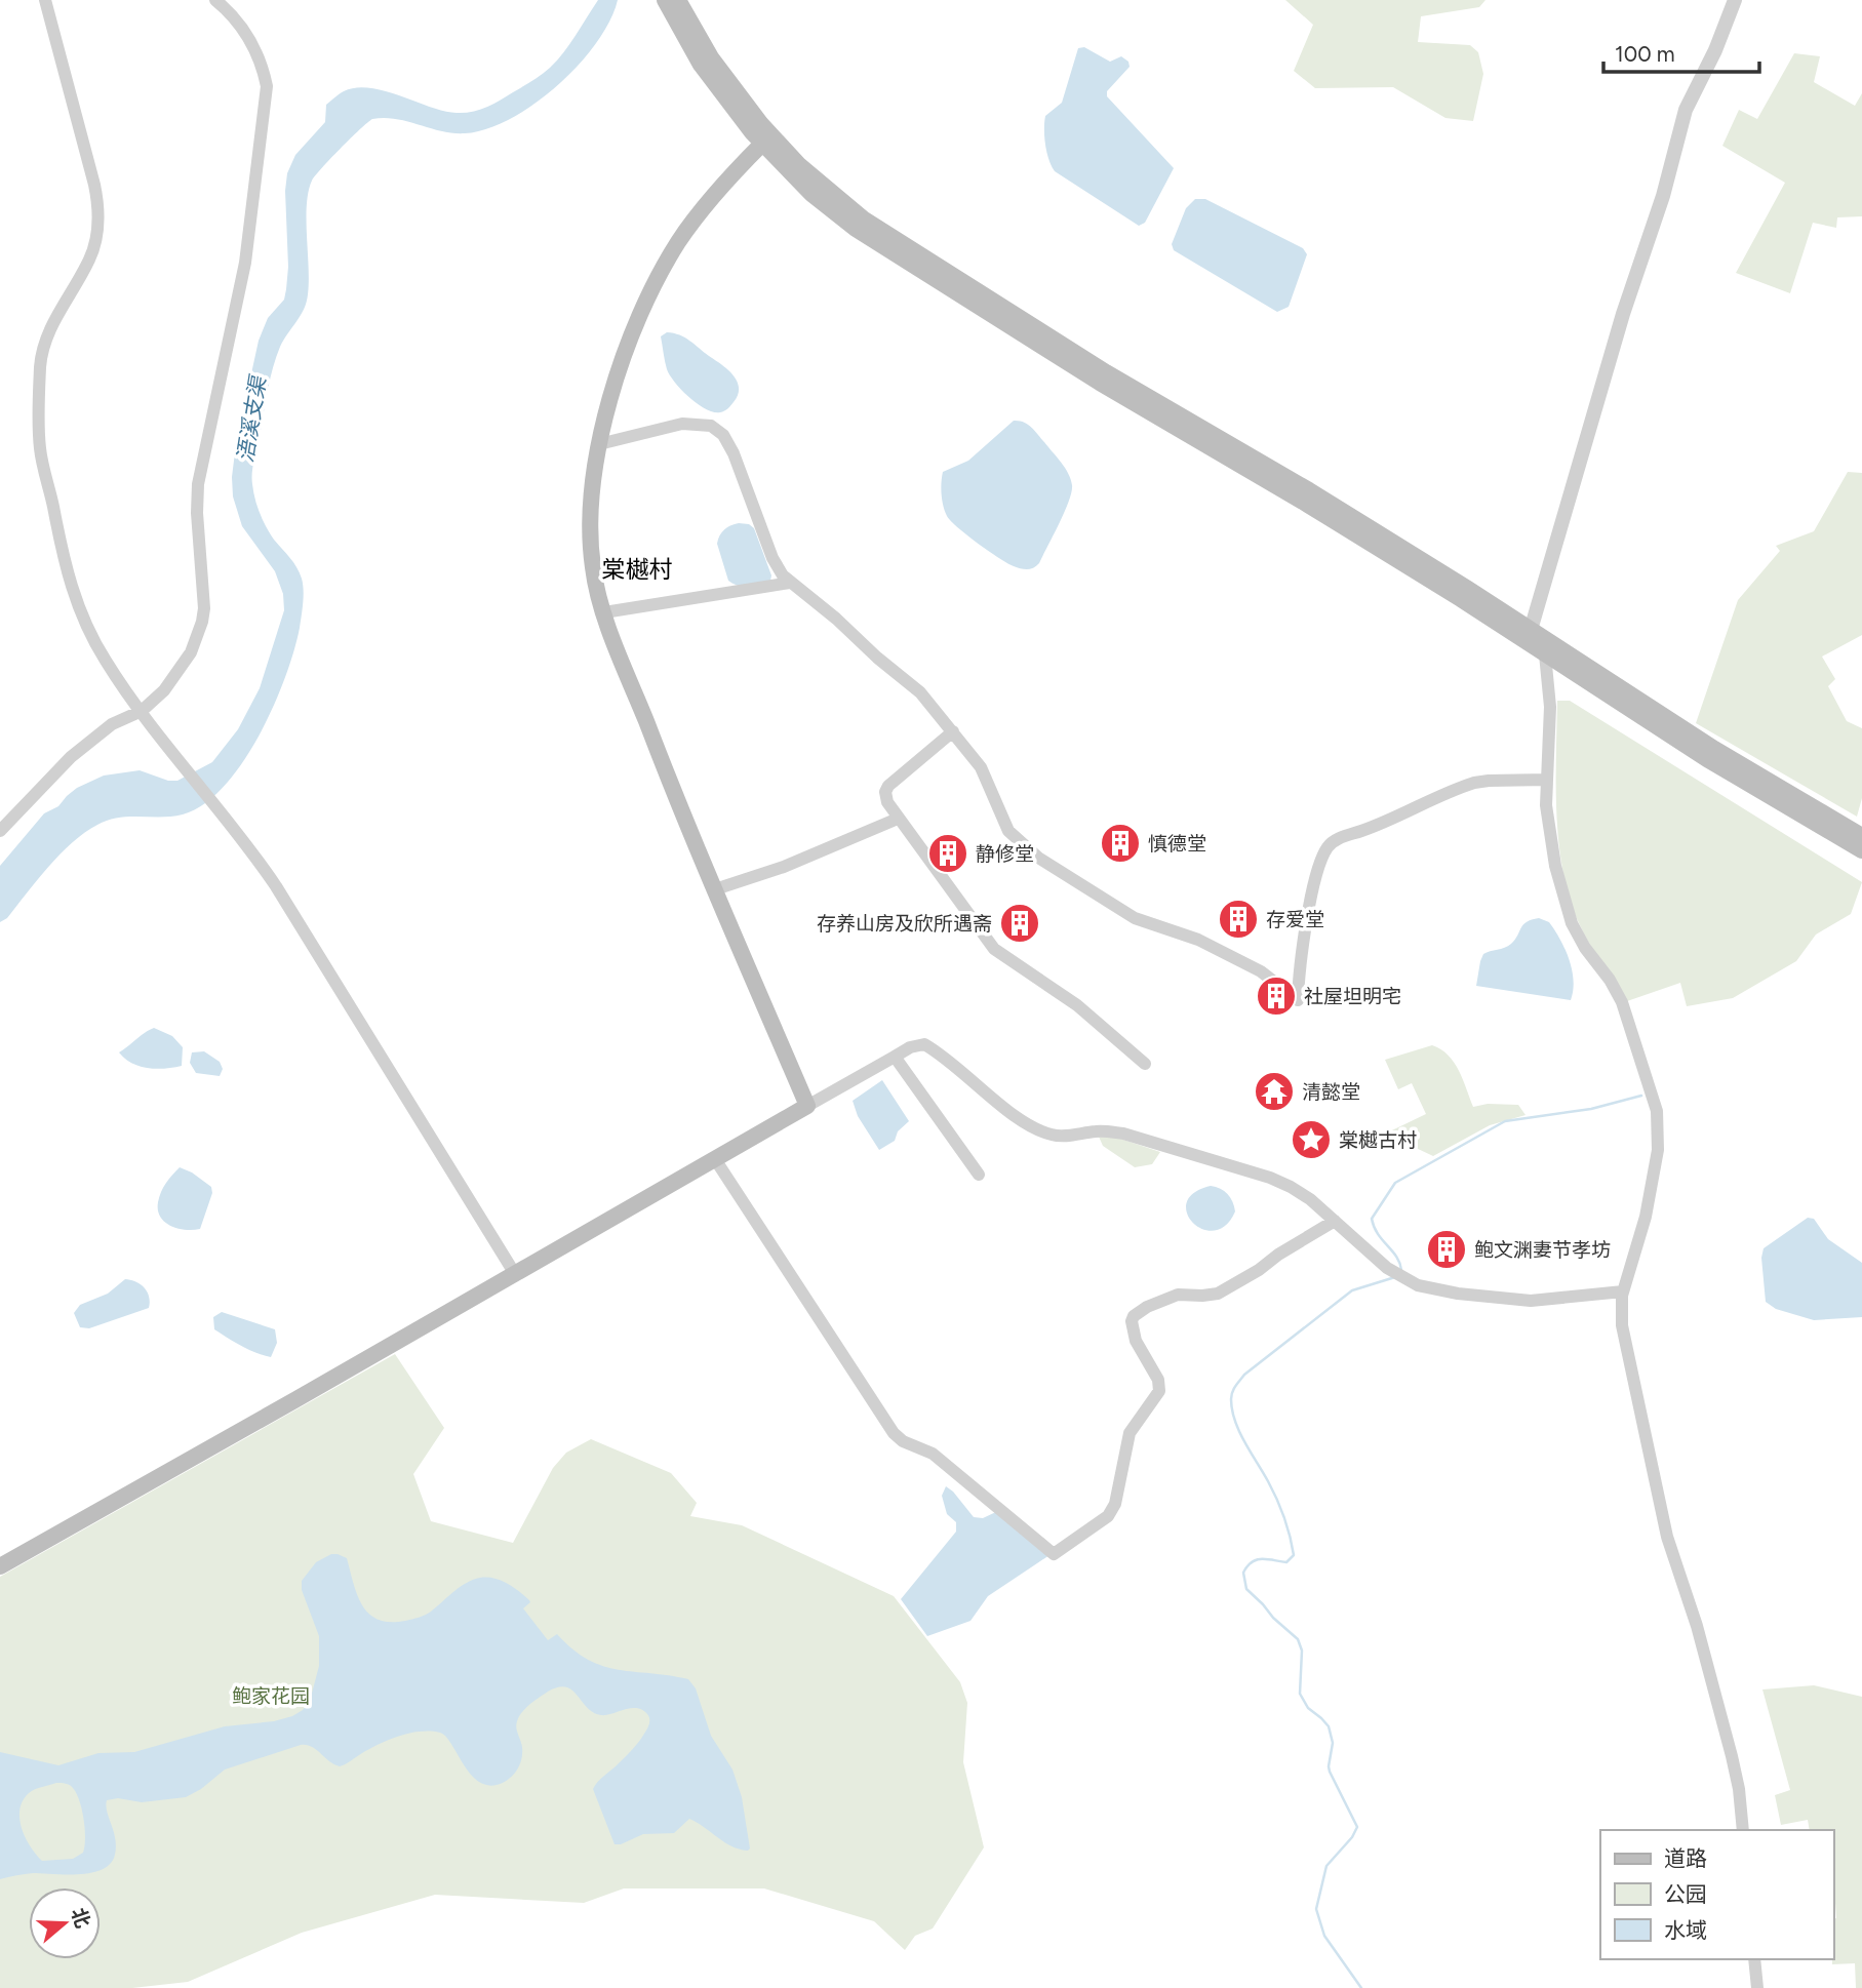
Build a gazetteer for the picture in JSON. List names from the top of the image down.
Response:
{
  "districts": ["棠樾村"],
  "water": ["浯溪支渠"],
  "parks": ["鲍家花园"],
  "places": {
    "building": [
      "慎德堂",
      "静修堂",
      "存爱堂",
      "存养山房及欣所遇斋",
      "社屋坦明宅",
      "鲍文渊妻节孝坊"
    ],
    "temple": ["清懿堂"],
    "place": ["棠樾古村"]
  },
  "legend": ["道路", "公园", "水域"],
  "scale_bar": "100 m",
  "north": "right"
}
